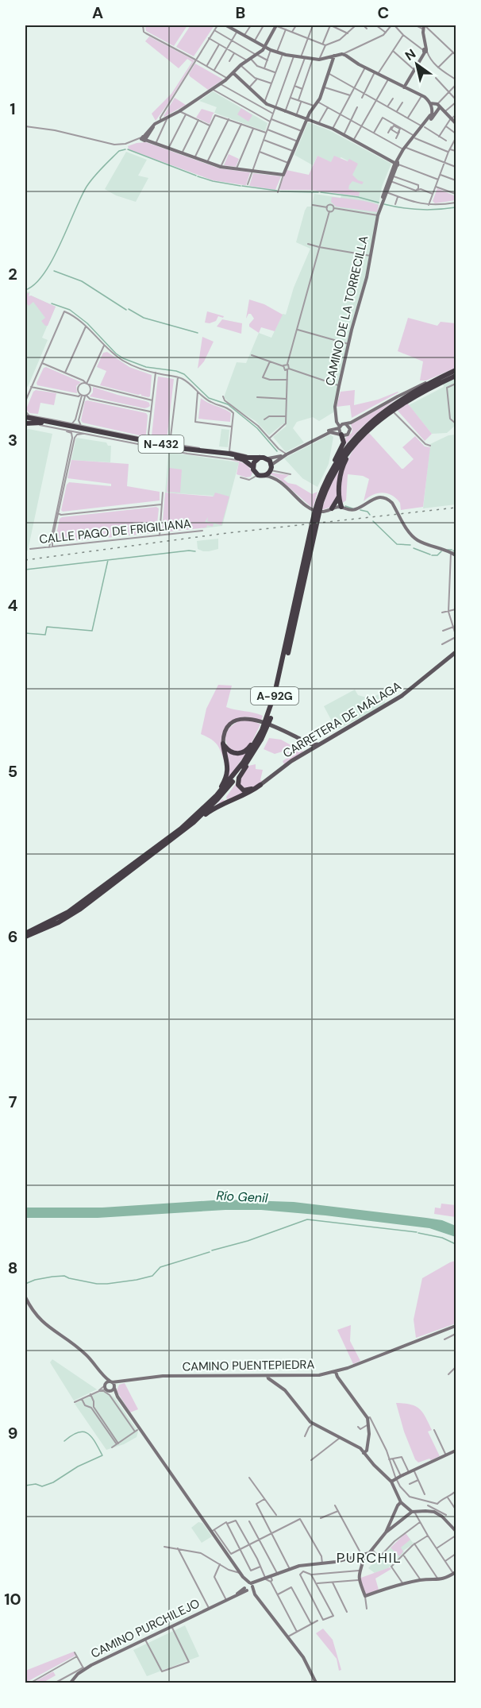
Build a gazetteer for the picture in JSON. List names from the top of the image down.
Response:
{
  "streets": {
    "highway": ["N-432", "A-92G"],
    "main road": ["CARRETERA DE MÁLAGA"],
    "street": [
      "CAMINO DE LA TORRECILLA",
      "CALLE PAGO DE FRIGILIANA",
      "CAMINO PUENTEPIEDRA",
      "CAMINO PURCHILEJO"
    ]
  },
  "districts": ["PURCHIL"],
  "water": ["Río Genil"],
  "north": "top left",
  "grid": {
    "columns": ["A", "B", "C"],
    "rows": [
      "1",
      "2",
      "3",
      "4",
      "5",
      "6",
      "7",
      "8",
      "9",
      "10"
    ]
  }
}
